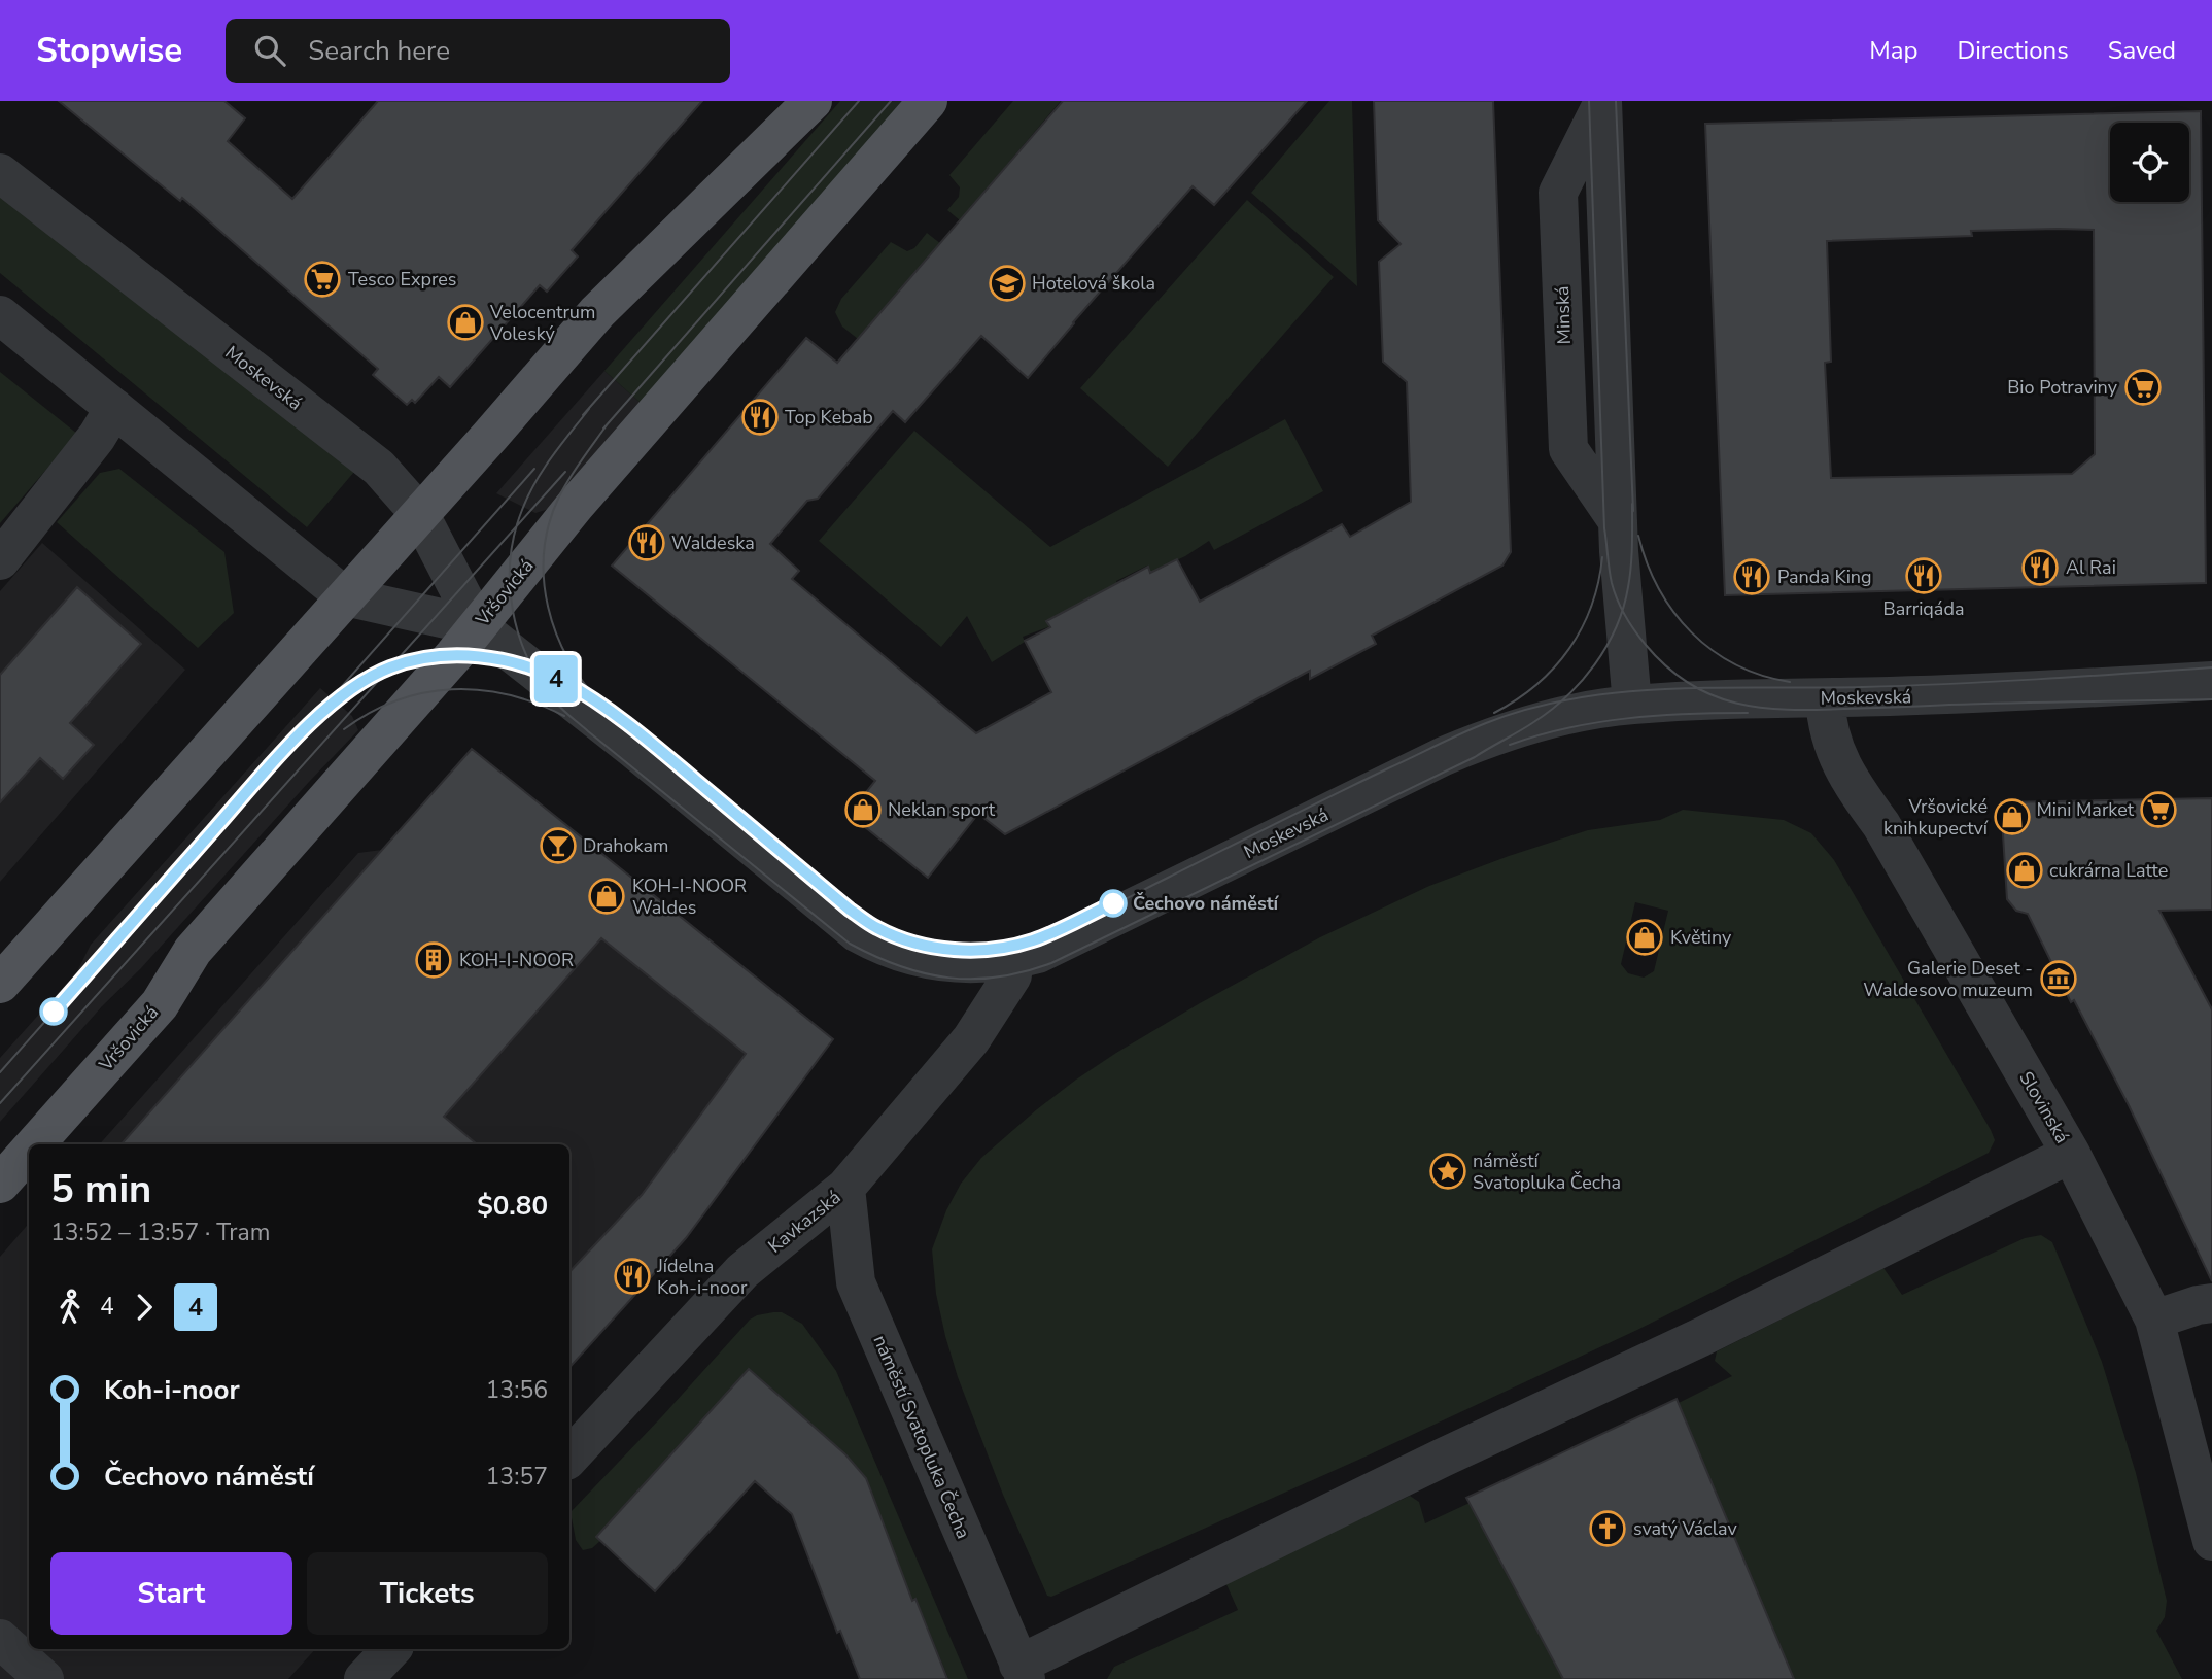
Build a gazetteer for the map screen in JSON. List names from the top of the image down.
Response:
{
  "streets": {
    "main road": ["Vršovická"],
    "street": [
      "Minská",
      "Moskevská",
      "Slovinská",
      "Kavkazská",
      "náměstí Svatopluka Čecha"
    ]
  },
  "crossings": [
    ["Minská", "Moskevská"],
    ["Moskevská", "Vršovická"],
    ["Moskevská", "Slovinská"],
    ["Moskevská", "Kavkazská"],
    ["Kavkazská", "náměstí Svatopluka Čecha"]
  ],
  "places": {
    "supermarket": ["Tesco Expres", "Bio Potraviny", "Mini Market"],
    "school or university": ["Hotelová škola"],
    "shop": [
      "Velocentrum Voleský",
      "Neklan sport",
      "Vršovické knihkupectví",
      "cukrárna Latte",
      "KOH-I-NOOR Waldes",
      "Květiny"
    ],
    "restaurant": [
      "Top Kebab",
      "Waldeska",
      "Al Rai",
      "Barriqáda",
      "Panda King",
      "Jídelna Koh-i-noor"
    ],
    "bar": ["Drahokam"],
    "other": ["Čechovo náměstí"],
    "building": ["KOH-I-NOOR"],
    "museum": ["Galerie Deset - Waldesovo muzeum"],
    "place": ["náměstí Svatopluka Čecha"],
    "church": ["svatý Václav"]
  },
  "lines": ["tram line 4"],
  "page": {
    "header": "Stopwise",
    "search": "Search here",
    "nav": ["Map", "Directions", "Saved"],
    "on_map": "4",
    "heading": ["5 min", "13:52 – 13:57 · Tram", "$0.80"],
    "legs": ["4", "4"],
    "list": [
      {
        "name": "Koh-i-noor",
        "value": "13:56"
      },
      {
        "name": "Čechovo náměstí",
        "value": "13:57"
      }
    ],
    "buttons": ["Start", "Tickets"]
  }
}
